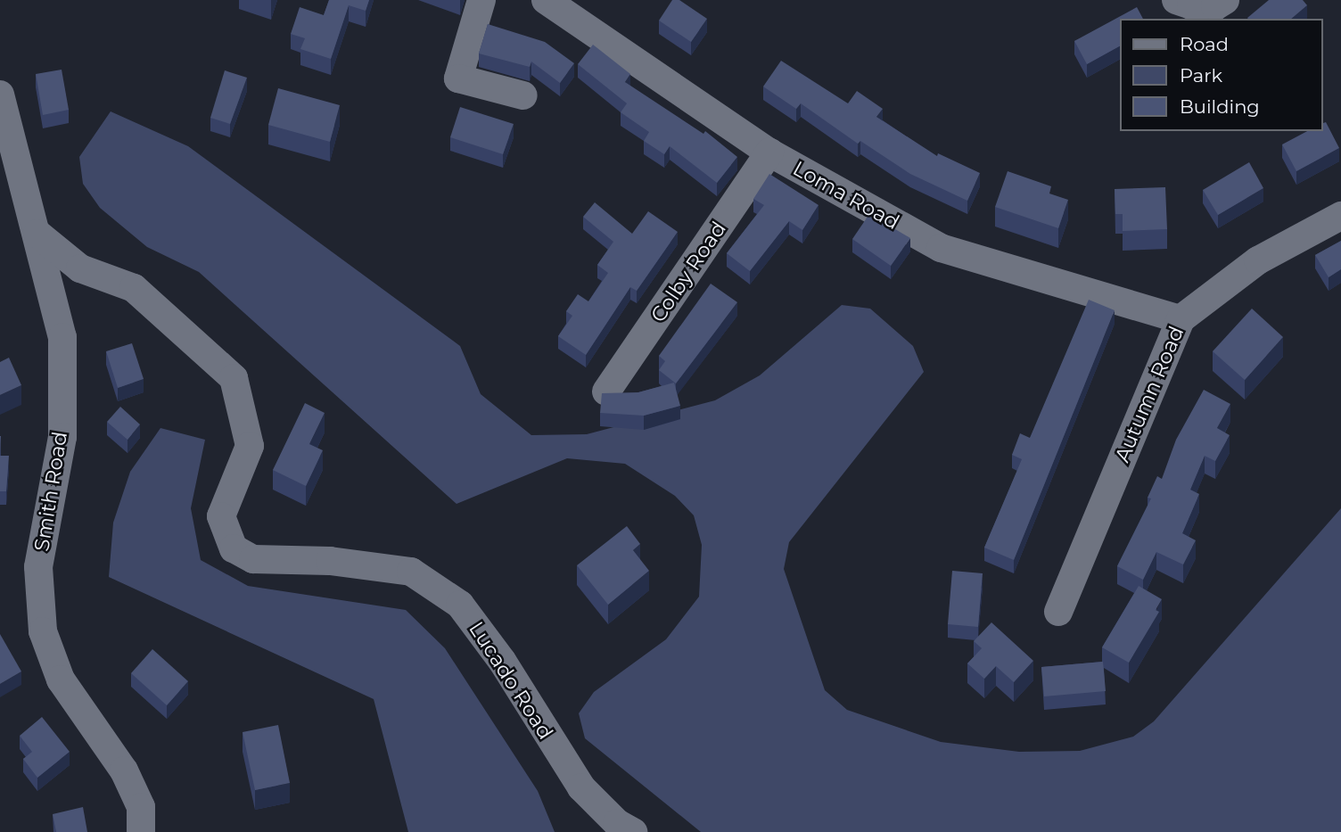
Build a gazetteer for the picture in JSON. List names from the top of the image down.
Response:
{
  "streets": {
    "street": [
      "Loma Road",
      "Colby Road",
      "Autumn Road",
      "Smith Road",
      "Lucado Road"
    ]
  },
  "crossings": [
    ["Loma Road", "Colby Road"],
    ["Loma Road", "Autumn Road"],
    ["Smith Road", "Lucado Road"]
  ],
  "legend": ["Road", "Park", "Building"]
}
